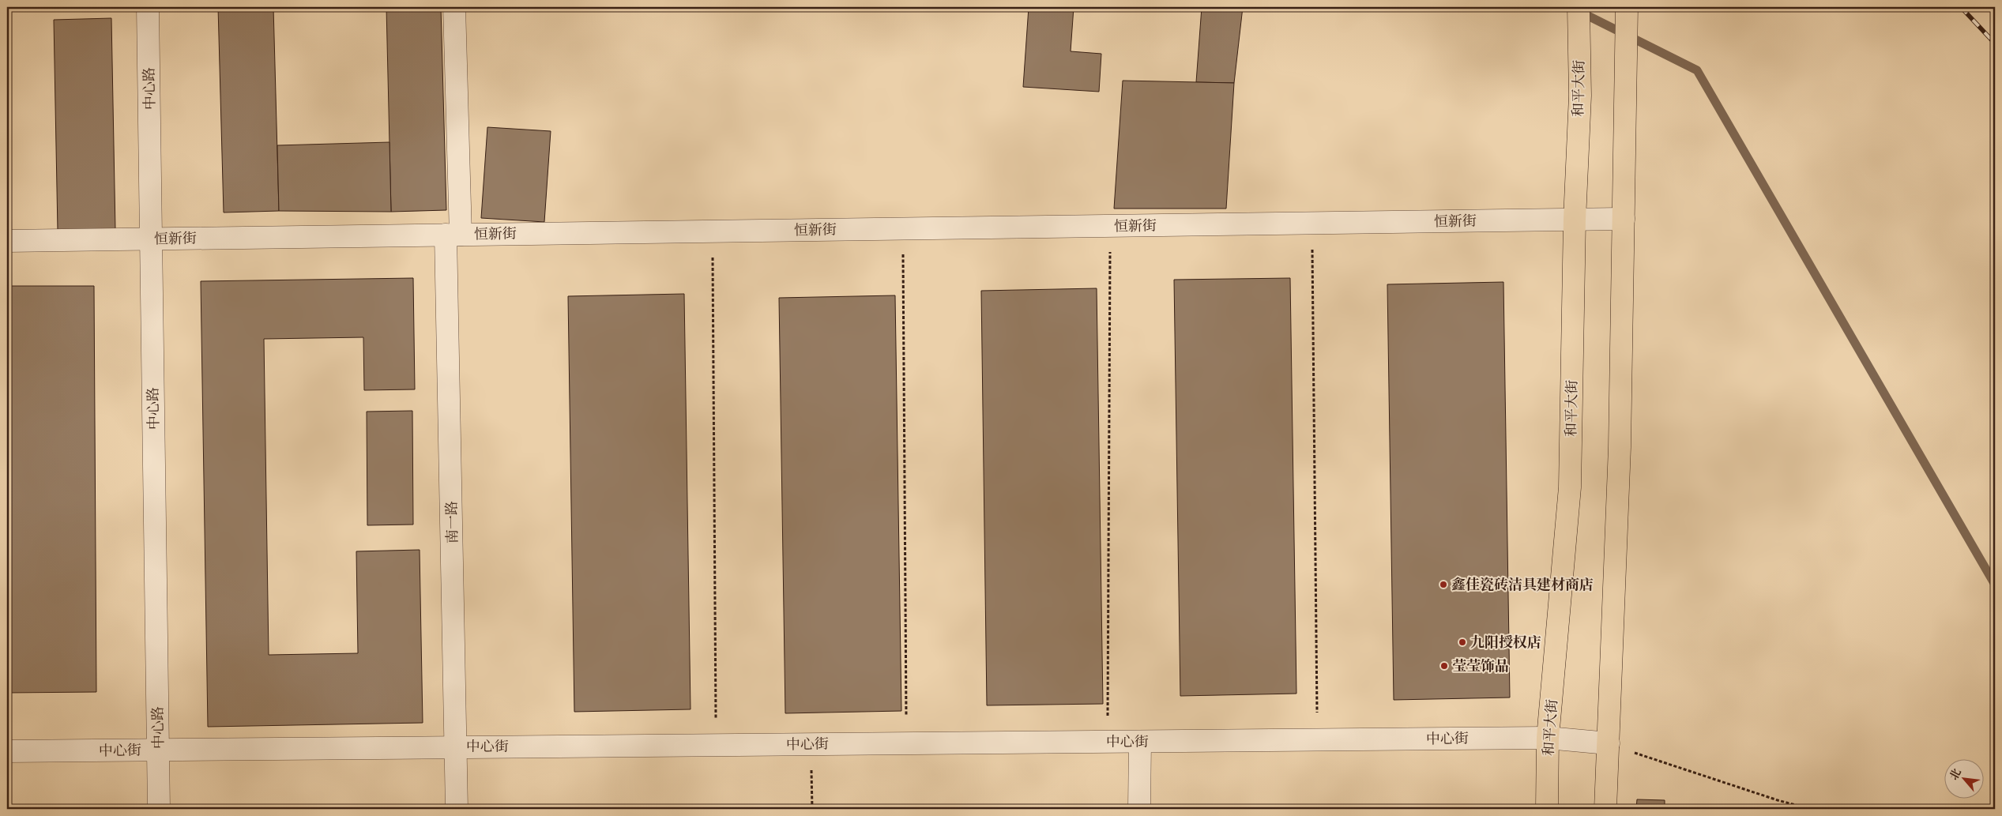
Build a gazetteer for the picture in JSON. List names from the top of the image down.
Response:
{
  "streets": {
    "main road": ["和平大街"],
    "street": [
      "中心路",
      "恒新街",
      "南一路",
      "中心街"
    ]
  },
  "crossings": [
    ["中心路", "恒新街"],
    ["中心路", "中心街"],
    ["和平大街", "恒新街"],
    ["和平大街", "中心街"],
    ["恒新街", "南一路"],
    ["南一路", "中心街"]
  ],
  "places": ["鑫佳瓷砖洁具建材商店", "九阳授权店", "莹莹饰品"],
  "north": "top left"
}
